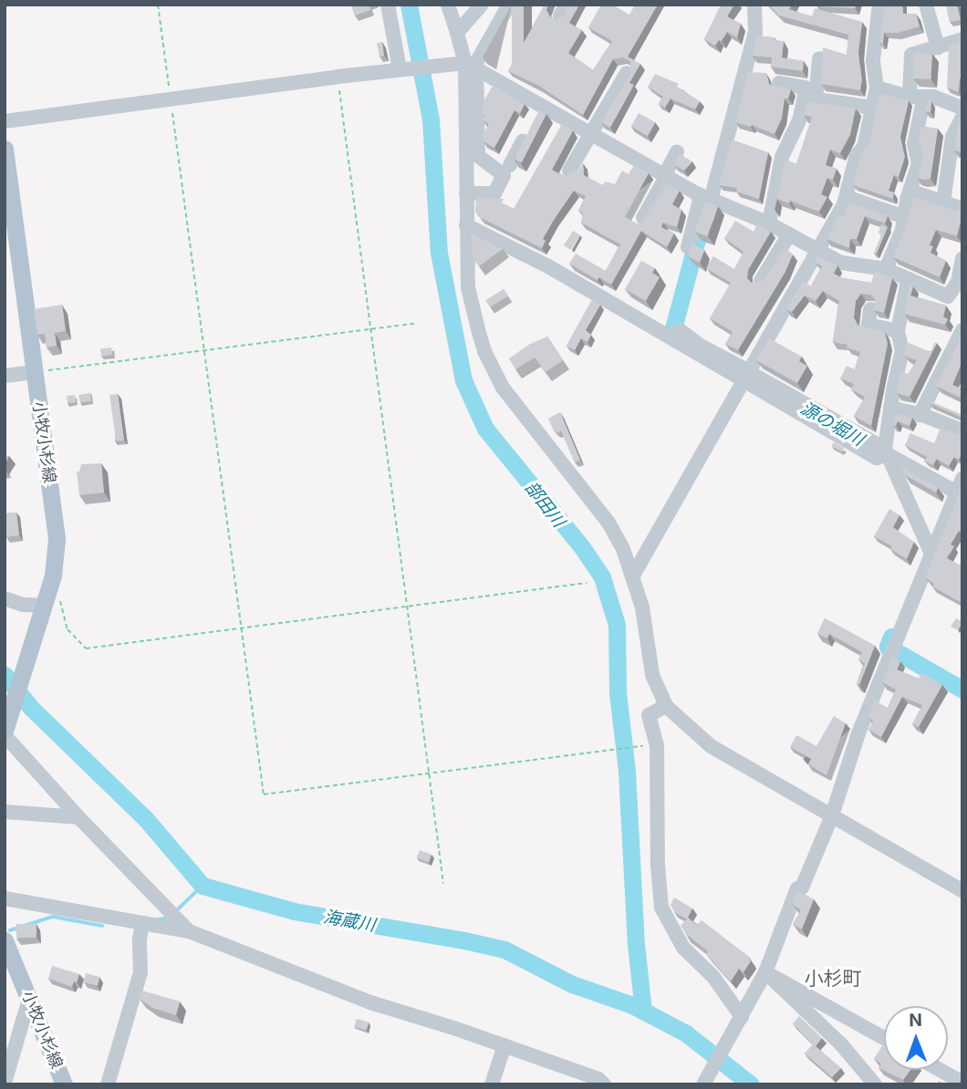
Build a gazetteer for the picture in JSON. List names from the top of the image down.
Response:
{
  "streets": {
    "main road": ["小牧小杉線"]
  },
  "districts": ["小杉町"],
  "water": ["源の堀川", "部田川", "海蔵川"],
  "north": "top"
}
